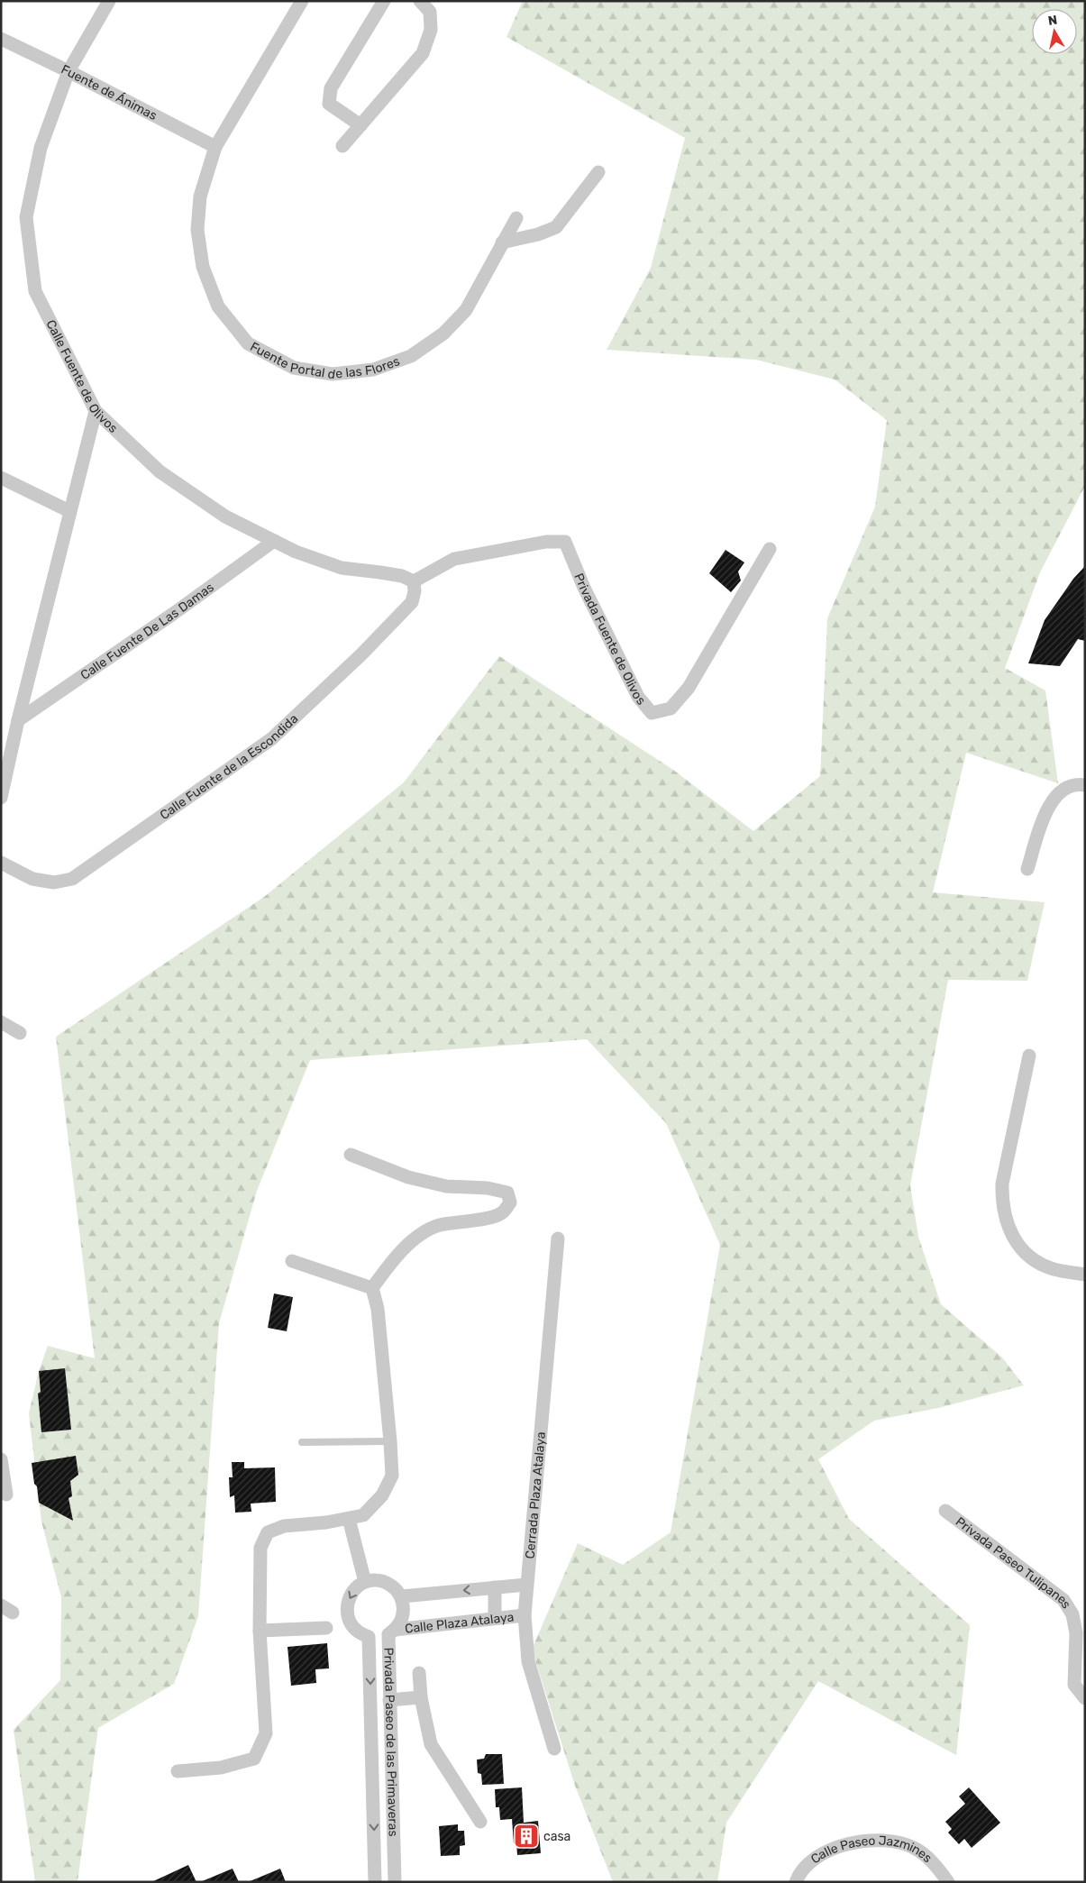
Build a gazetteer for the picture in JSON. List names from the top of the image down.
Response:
{
  "streets": {
    "street": [
      "Fuente de Ánimas",
      "Fuente Portal de las Flores",
      "Calle Fuente de Olivos",
      "Calle Fuente De Las Damas",
      "Privada Fuente de Olivos",
      "Calle Fuente de la Escondida",
      "Cerrada Plaza Atalaya",
      "Privada Paseo Tulipanes",
      "Calle Plaza Atalaya",
      "Privada Paseo de las Primaveras",
      "Calle Paseo Jazmines"
    ]
  },
  "crossings": [
    ["Fuente de Ánimas", "Fuente Portal de las Flores"],
    ["Fuente de Ánimas", "Calle Fuente de Olivos"],
    ["Calle Fuente de Olivos", "Calle Fuente De Las Damas"],
    ["Calle Fuente de Olivos", "Privada Fuente de Olivos"],
    ["Calle Fuente de Olivos", "Calle Fuente de la Escondida"],
    ["Privada Fuente de Olivos", "Calle Fuente de la Escondida"],
    ["Cerrada Plaza Atalaya", "Calle Plaza Atalaya"],
    ["Calle Plaza Atalaya", "Privada Paseo de las Primaveras"]
  ],
  "places": {
    "building": ["casa"]
  },
  "north": "top"
}
